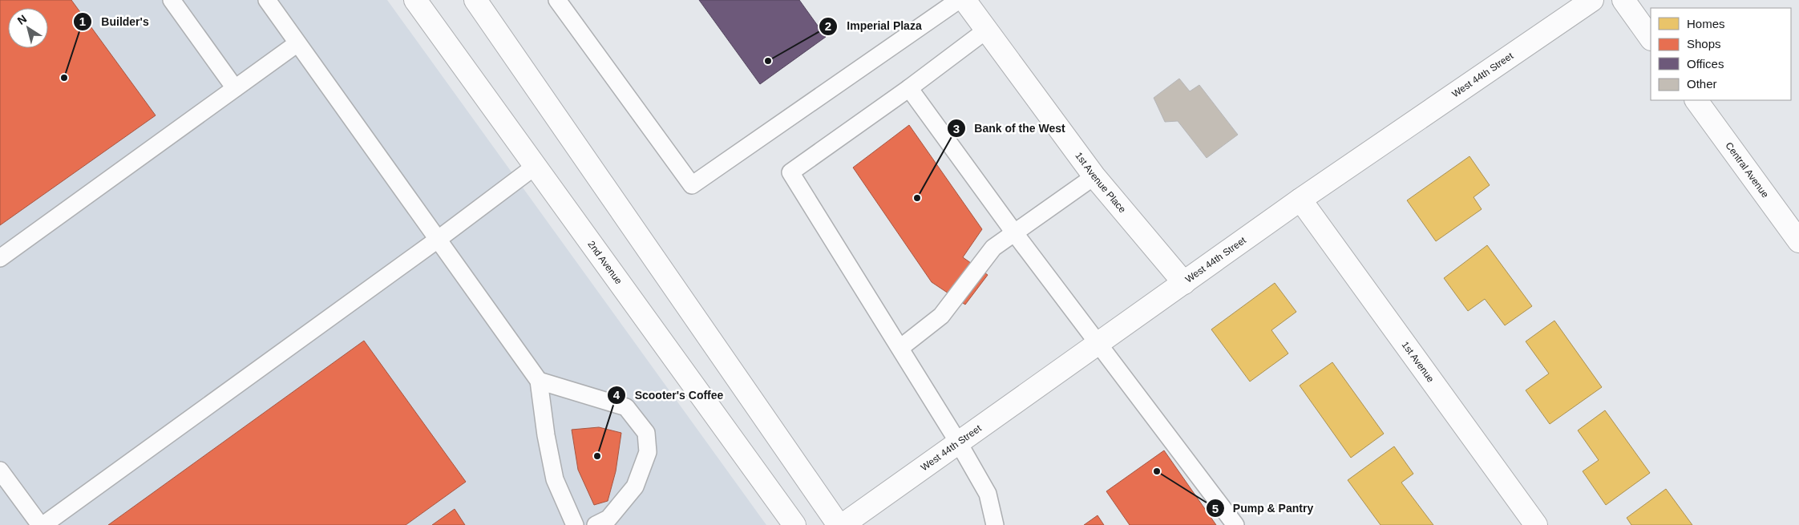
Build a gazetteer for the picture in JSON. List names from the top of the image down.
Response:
{
  "streets": {
    "street": [
      "West 44th Street",
      "Central Avenue",
      "1st Avenue Place",
      "2nd Avenue",
      "1st Avenue"
    ]
  },
  "crossings": [
    ["West 44th Street", "1st Avenue Place"],
    ["West 44th Street", "1st Avenue"]
  ],
  "places": [
    "Imperial Plaza",
    "Builder's",
    "Bank of the West",
    "Scooter's Coffee",
    "Pump & Pantry"
  ],
  "legend": [
    "Homes",
    "Shops",
    "Offices",
    "Other"
  ],
  "north": "top left"
}
